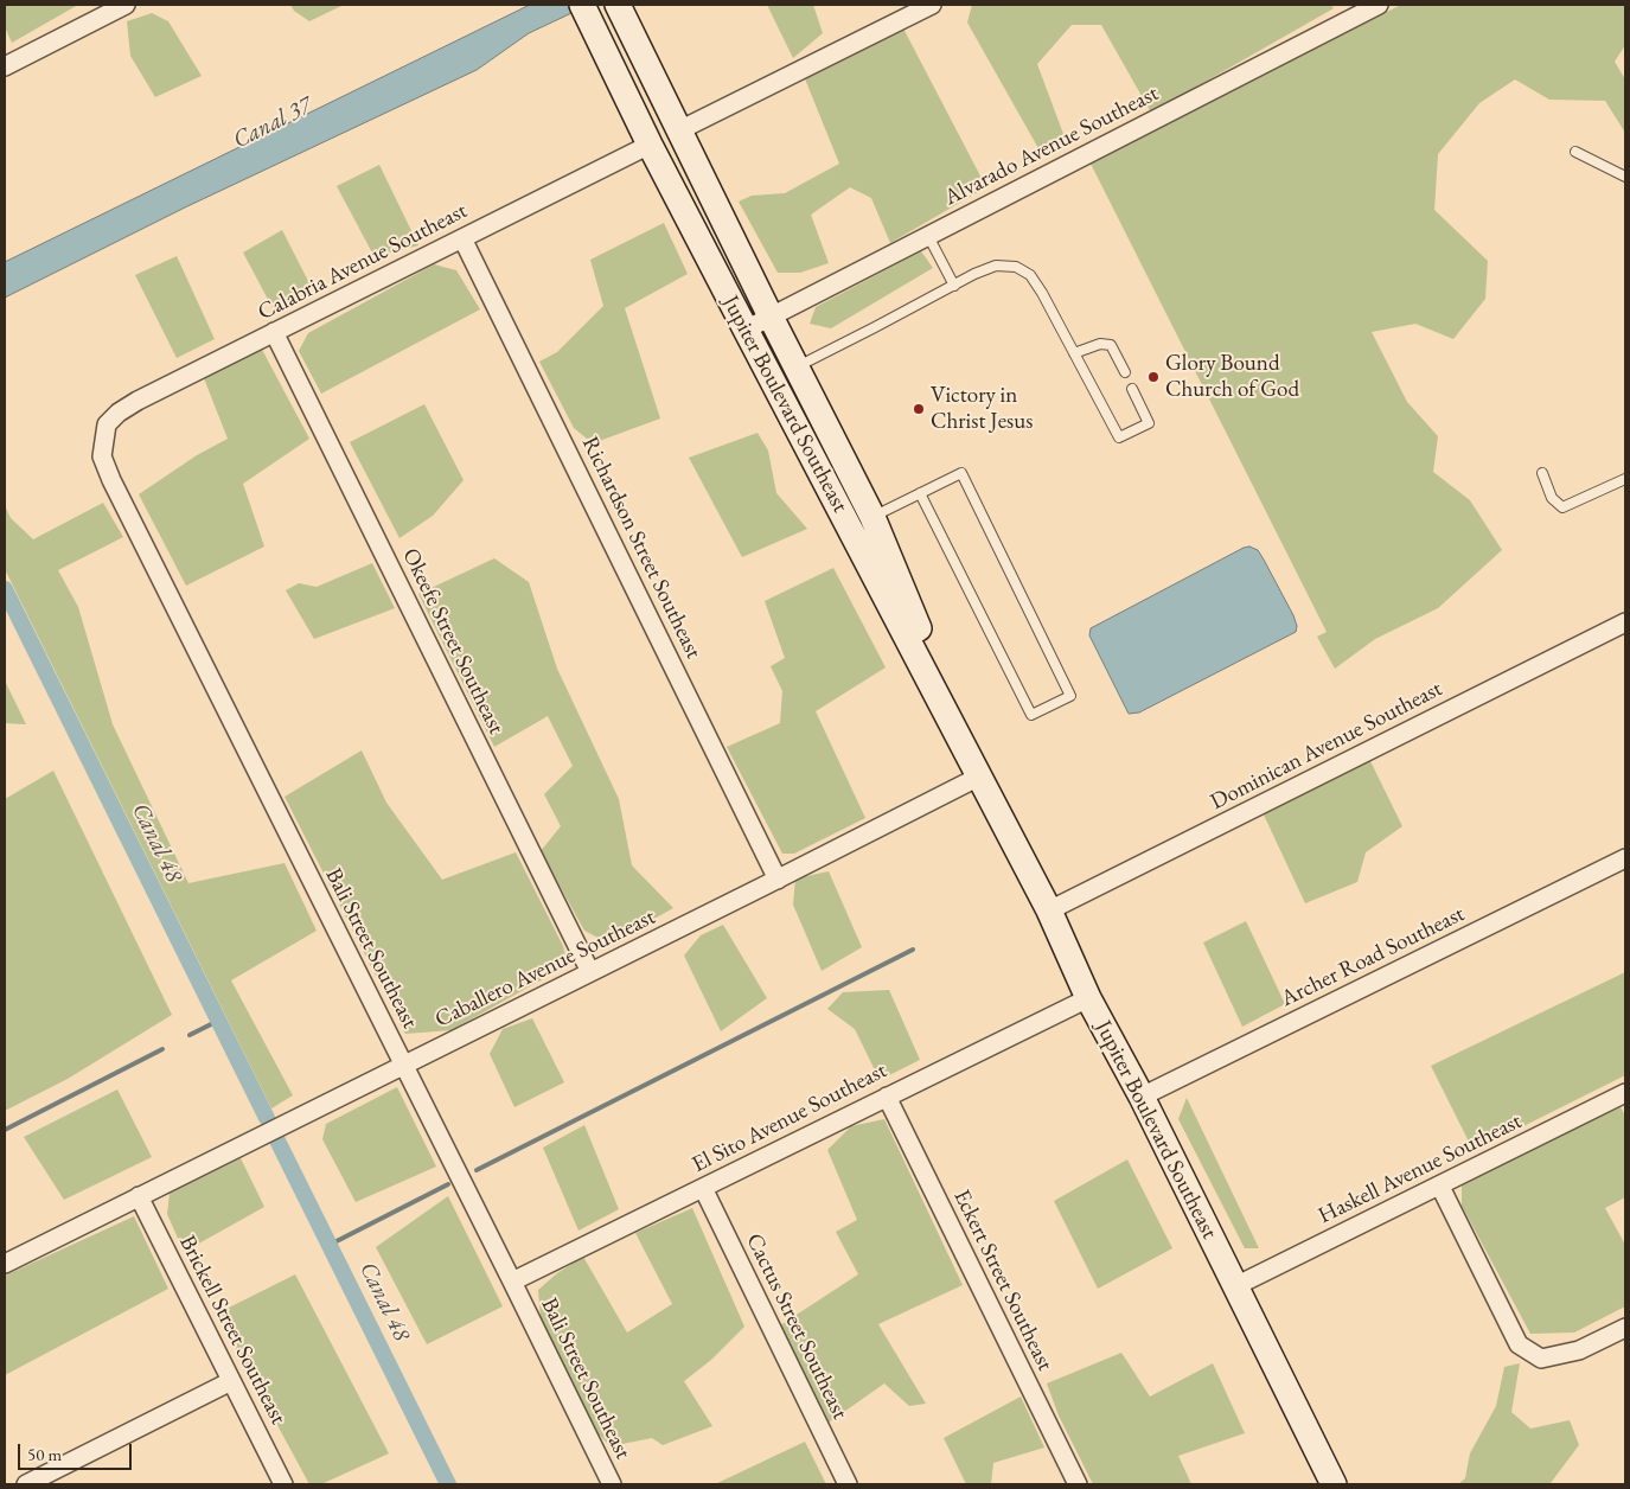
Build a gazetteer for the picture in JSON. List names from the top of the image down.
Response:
{
  "streets": {
    "street": [
      "Alvarado Avenue Southeast",
      "Calabria Avenue Southeast",
      "Jupiter Boulevard Southeast",
      "Richardson Street Southeast",
      "Okeefe Street Southeast",
      "Dominican Avenue Southeast",
      "Bali Street Southeast",
      "Archer Road Southeast",
      "Caballero Avenue Southeast",
      "El Sito Avenue Southeast",
      "Haskell Avenue Southeast",
      "Eckert Street Southeast",
      "Cactus Street Southeast",
      "Brickell Street Southeast"
    ]
  },
  "crossings": [
    ["Alvarado Avenue Southeast", "Jupiter Boulevard Southeast"],
    ["Calabria Avenue Southeast", "Jupiter Boulevard Southeast"],
    ["Calabria Avenue Southeast", "Richardson Street Southeast"],
    ["Calabria Avenue Southeast", "Okeefe Street Southeast"],
    ["Calabria Avenue Southeast", "Bali Street Southeast"],
    ["Jupiter Boulevard Southeast", "Dominican Avenue Southeast"],
    ["Jupiter Boulevard Southeast", "Archer Road Southeast"],
    ["Jupiter Boulevard Southeast", "Caballero Avenue Southeast"],
    ["Jupiter Boulevard Southeast", "El Sito Avenue Southeast"],
    ["Jupiter Boulevard Southeast", "Haskell Avenue Southeast"],
    ["Richardson Street Southeast", "Caballero Avenue Southeast"],
    ["Okeefe Street Southeast", "Caballero Avenue Southeast"],
    ["Bali Street Southeast", "Caballero Avenue Southeast"],
    ["Bali Street Southeast", "El Sito Avenue Southeast"],
    ["Caballero Avenue Southeast", "Brickell Street Southeast"],
    ["El Sito Avenue Southeast", "Eckert Street Southeast"],
    ["El Sito Avenue Southeast", "Cactus Street Southeast"]
  ],
  "water": ["Canal 37", "Canal 48"],
  "places": ["Glory Bound Church of God", "Victory in Christ Jesus"],
  "scale_bar": "50 m"
}
